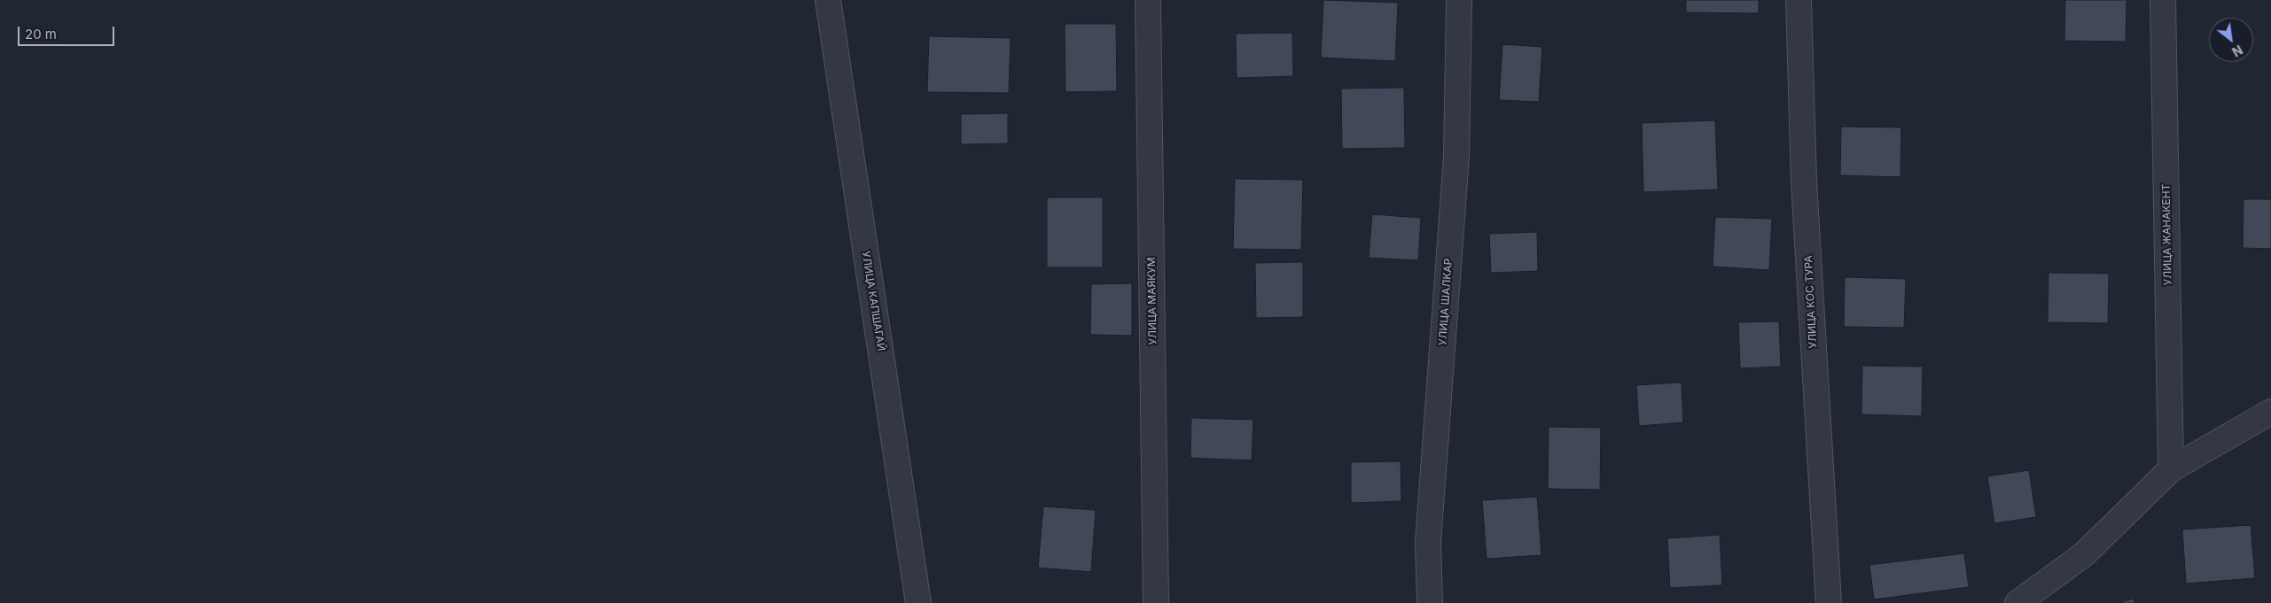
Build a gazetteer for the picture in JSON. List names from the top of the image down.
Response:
{
  "streets": {
    "street": [
      "УЛИЦА ЖАНАКЕНТ",
      "УЛИЦА КАПШАГАЙ",
      "УЛИЦА МАЯКУМ",
      "УЛИЦА ШАЛКАР",
      "УЛИЦА КОС ТУРА"
    ]
  },
  "scale_bar": "20 m",
  "north": "bottom right"
}
